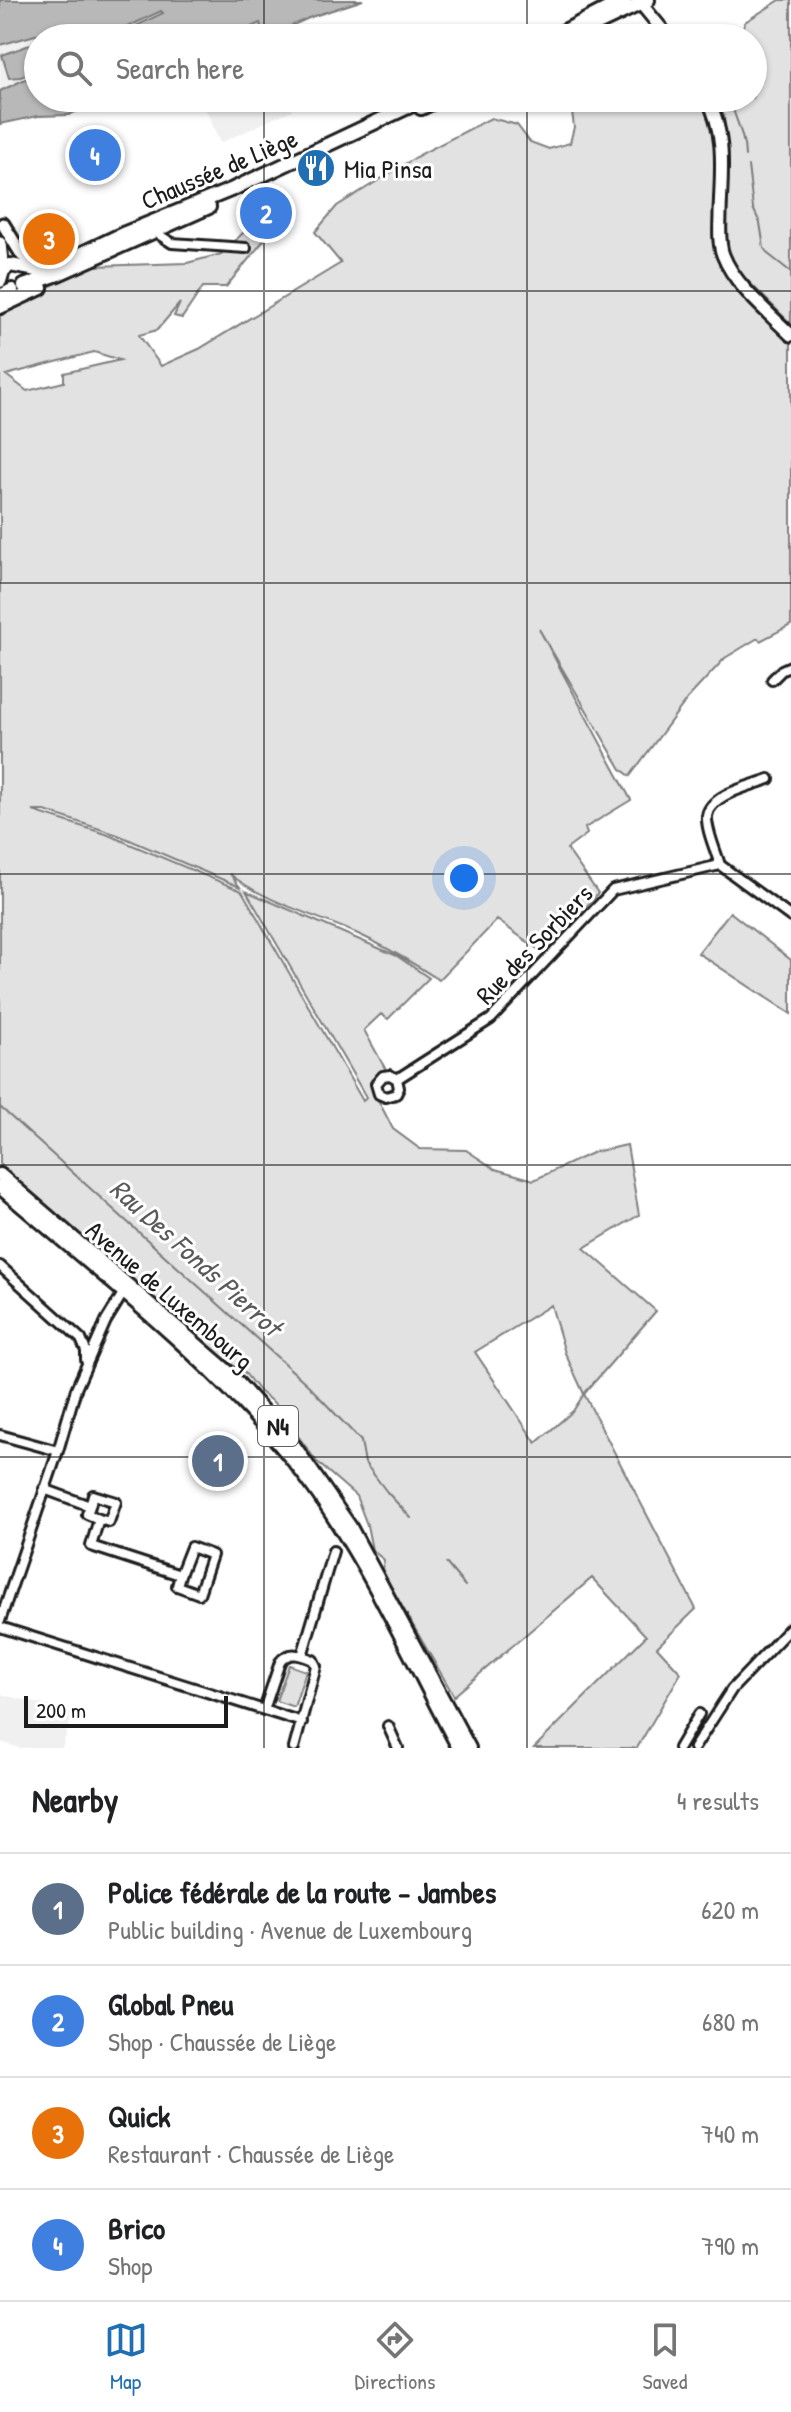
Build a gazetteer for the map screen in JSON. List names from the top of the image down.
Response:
{
  "streets": {
    "main road": ["Chaussée de Liège", "Avenue de Luxembourg", "N4"],
    "street": ["Rue des Sorbiers"]
  },
  "water": ["Rau Des Fonds Pierrot"],
  "places": {
    "restaurant": ["Mia Pinsa"]
  },
  "scale_bar": "200 m",
  "page": {
    "search": "Search here",
    "pins": [
      "4",
      "2",
      "3",
      "1"
    ],
    "scale": "200 m",
    "heading": ["Nearby", "4 results"],
    "list": [
      {
        "mark": "1",
        "name": "Police fédérale de la route - Jambes",
        "note": "Public building · Avenue de Luxembourg",
        "value": "620 m"
      },
      {
        "mark": "2",
        "name": "Global Pneu",
        "note": "Shop · Chaussée de Liège",
        "value": "680 m"
      },
      {
        "mark": "3",
        "name": "Quick",
        "note": "Restaurant · Chaussée de Liège",
        "value": "740 m"
      },
      {
        "mark": "4",
        "name": "Brico",
        "note": "Shop",
        "value": "790 m"
      }
    ],
    "nav": ["Map", "Directions", "Saved"]
  }
}
